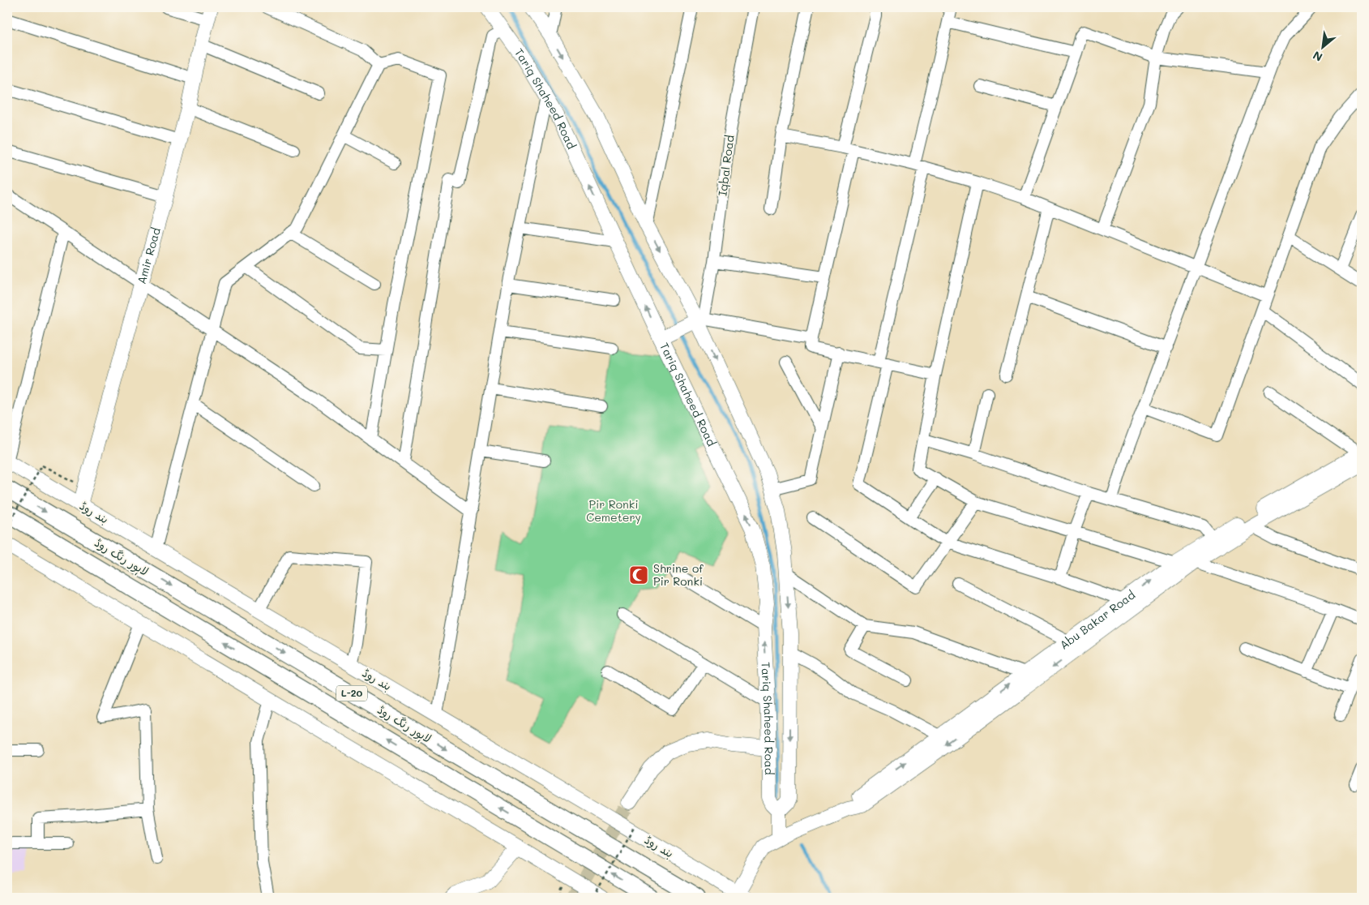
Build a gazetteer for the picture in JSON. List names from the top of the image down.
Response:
{
  "streets": {
    "highway": ["لاہور رنگ روڈ", "L-20"],
    "main road": [
      "Tariq Shaheed Road",
      "Amir Road",
      "بند روڈ",
      "Abu Bakar Road"
    ],
    "street": ["Iqbal Road"]
  },
  "crossings": [
    ["Tariq Shaheed Road", "Iqbal Road"],
    ["Amir Road", "بند روڈ"],
    ["بند روڈ", "Abu Bakar Road"]
  ],
  "parks": ["Pir Ronki Cemetery"],
  "places": {
    "mosque": ["Shrine of Pir Ronki"]
  },
  "north": "bottom left"
}
